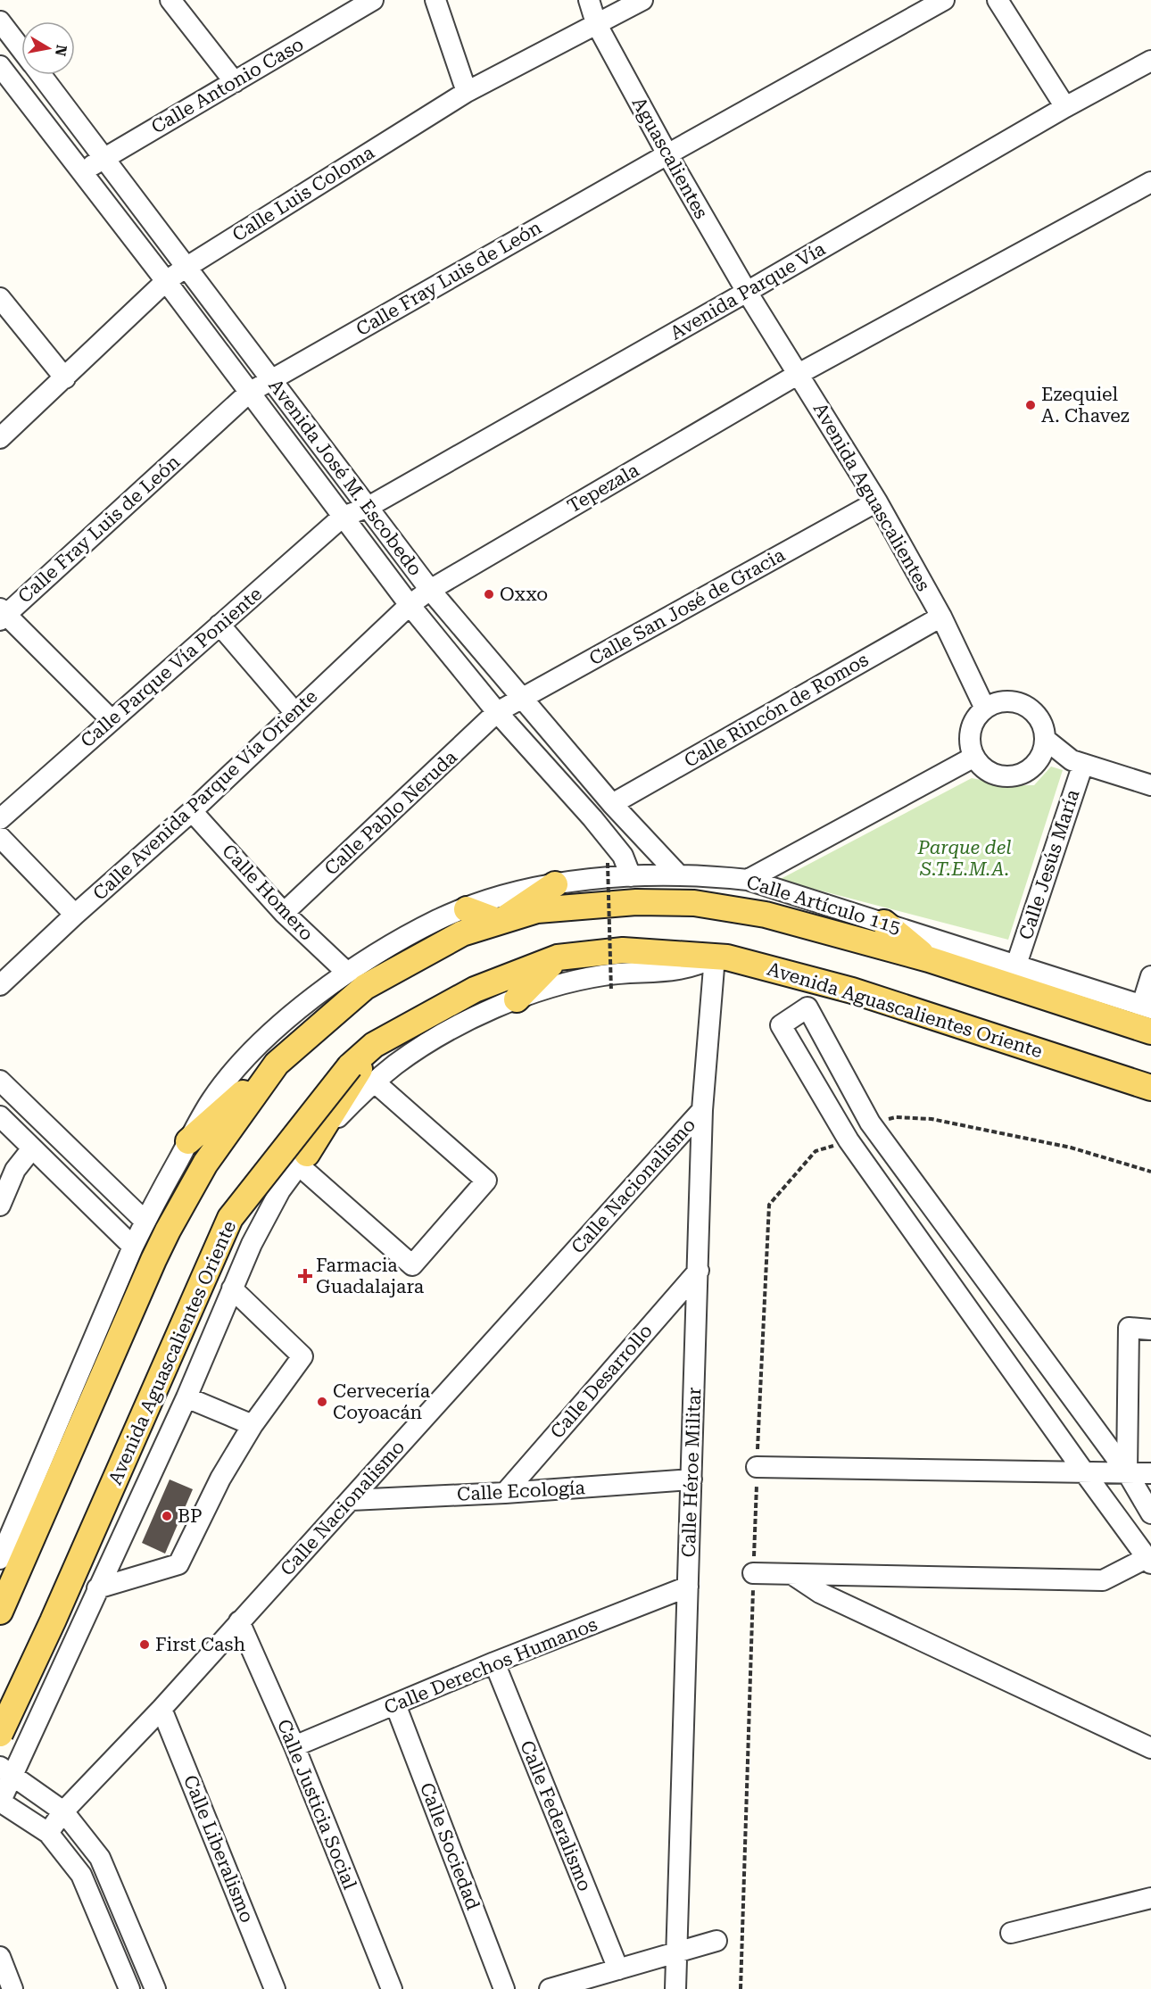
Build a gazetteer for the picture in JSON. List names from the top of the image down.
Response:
{
  "streets": {
    "main road": ["Avenida Aguascalientes Oriente"],
    "street": [
      "Calle Antonio Caso",
      "Aguascalientes",
      "Calle Luis Coloma",
      "Calle Fray Luis de León",
      "Avenida Parque Vía",
      "Avenida José M. Escobedo",
      "Tepezala",
      "Avenida Aguascalientes",
      "Calle San José de Gracia",
      "Calle Parque Vía Poniente",
      "Calle Rincón de Romos",
      "Calle Avenida Parque Vía Oriente",
      "Calle Pablo Neruda",
      "Calle Jesús María",
      "Calle Homero",
      "Calle Artículo 115",
      "Calle Nacionalismo",
      "Calle Desarrollo",
      "Calle Héroe Militar",
      "Calle Ecología",
      "Calle Derechos Humanos",
      "Calle Justicia Social",
      "Calle Federalismo",
      "Calle Sociedad",
      "Calle Liberalismo"
    ]
  },
  "crossings": [
    ["Calle Antonio Caso", "Avenida José M. Escobedo"],
    ["Aguascalientes", "Calle Luis Coloma"],
    ["Aguascalientes", "Calle Fray Luis de León"],
    ["Aguascalientes", "Avenida Parque Vía"],
    ["Aguascalientes", "Avenida Aguascalientes"],
    ["Calle Luis Coloma", "Avenida José M. Escobedo"],
    ["Calle Fray Luis de León", "Avenida José M. Escobedo"],
    ["Avenida Parque Vía", "Avenida José M. Escobedo"],
    ["Avenida Parque Vía", "Avenida Aguascalientes"],
    ["Avenida Parque Vía", "Calle Parque Vía Poniente"],
    ["Avenida José M. Escobedo", "Tepezala"],
    ["Avenida José M. Escobedo", "Calle San José de Gracia"],
    ["Avenida José M. Escobedo", "Calle Parque Vía Poniente"],
    ["Avenida José M. Escobedo", "Calle Rincón de Romos"],
    ["Avenida José M. Escobedo", "Calle Avenida Parque Vía Oriente"],
    ["Avenida José M. Escobedo", "Calle Pablo Neruda"],
    ["Avenida José M. Escobedo", "Calle Artículo 115"],
    ["Tepezala", "Avenida Aguascalientes"],
    ["Tepezala", "Calle Avenida Parque Vía Oriente"],
    ["Avenida Aguascalientes", "Calle San José de Gracia"],
    ["Avenida Aguascalientes", "Calle Rincón de Romos"],
    ["Calle San José de Gracia", "Calle Pablo Neruda"],
    ["Calle Avenida Parque Vía Oriente", "Calle Homero"],
    ["Calle Pablo Neruda", "Calle Homero"],
    ["Calle Jesús María", "Calle Artículo 115"],
    ["Calle Homero", "Calle Artículo 115"],
    ["Avenida Aguascalientes Oriente", "Calle Héroe Militar"],
    ["Calle Nacionalismo", "Calle Héroe Militar"],
    ["Calle Nacionalismo", "Calle Ecología"],
    ["Calle Nacionalismo", "Calle Justicia Social"],
    ["Calle Nacionalismo", "Calle Liberalismo"],
    ["Calle Desarrollo", "Calle Héroe Militar"],
    ["Calle Desarrollo", "Calle Ecología"],
    ["Calle Héroe Militar", "Calle Ecología"],
    ["Calle Héroe Militar", "Calle Derechos Humanos"],
    ["Calle Derechos Humanos", "Calle Justicia Social"],
    ["Calle Derechos Humanos", "Calle Federalismo"],
    ["Calle Derechos Humanos", "Calle Sociedad"]
  ],
  "parks": ["Parque del S.T.E.M.A."],
  "places": {
    "other": [
      "Ezequiel A. Chavez",
      "Oxxo",
      "Cervecería Coyoacán",
      "BP",
      "First Cash"
    ],
    "health": ["Farmacia Guadalajara"]
  },
  "north": "right"
}
